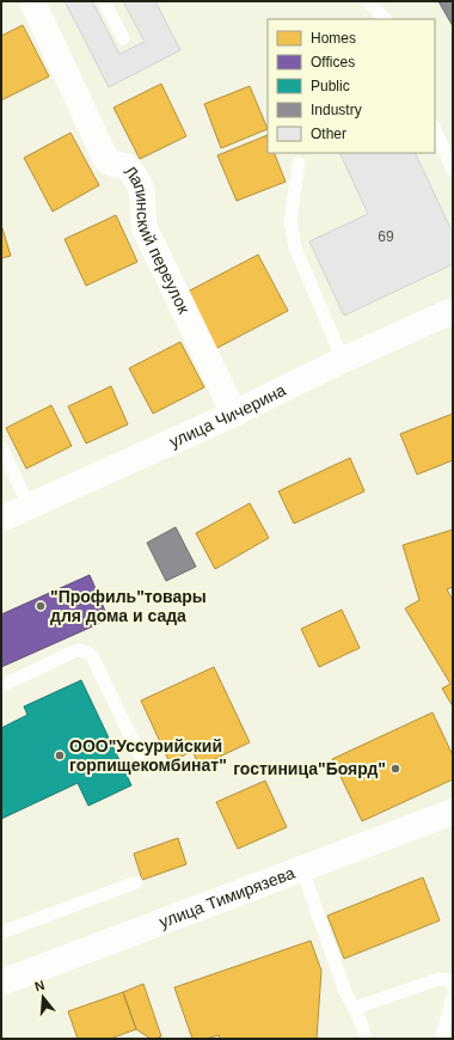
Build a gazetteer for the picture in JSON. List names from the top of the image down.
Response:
{
  "streets": {
    "street": ["Лапинский переулок", "улица Чичерина", "улица Тимирязева"]
  },
  "crossings": [
    ["Лапинский переулок", "улица Чичерина"]
  ],
  "places": ["\"Профиль\"товары для дома и сада", "ООО\"Уссурийский горпищекомбинат\"", "гостиница\"Боярд\""],
  "house_numbers": ["69"],
  "legend": [
    "Homes",
    "Offices",
    "Public",
    "Industry",
    "Other"
  ],
  "north": "top"
}
